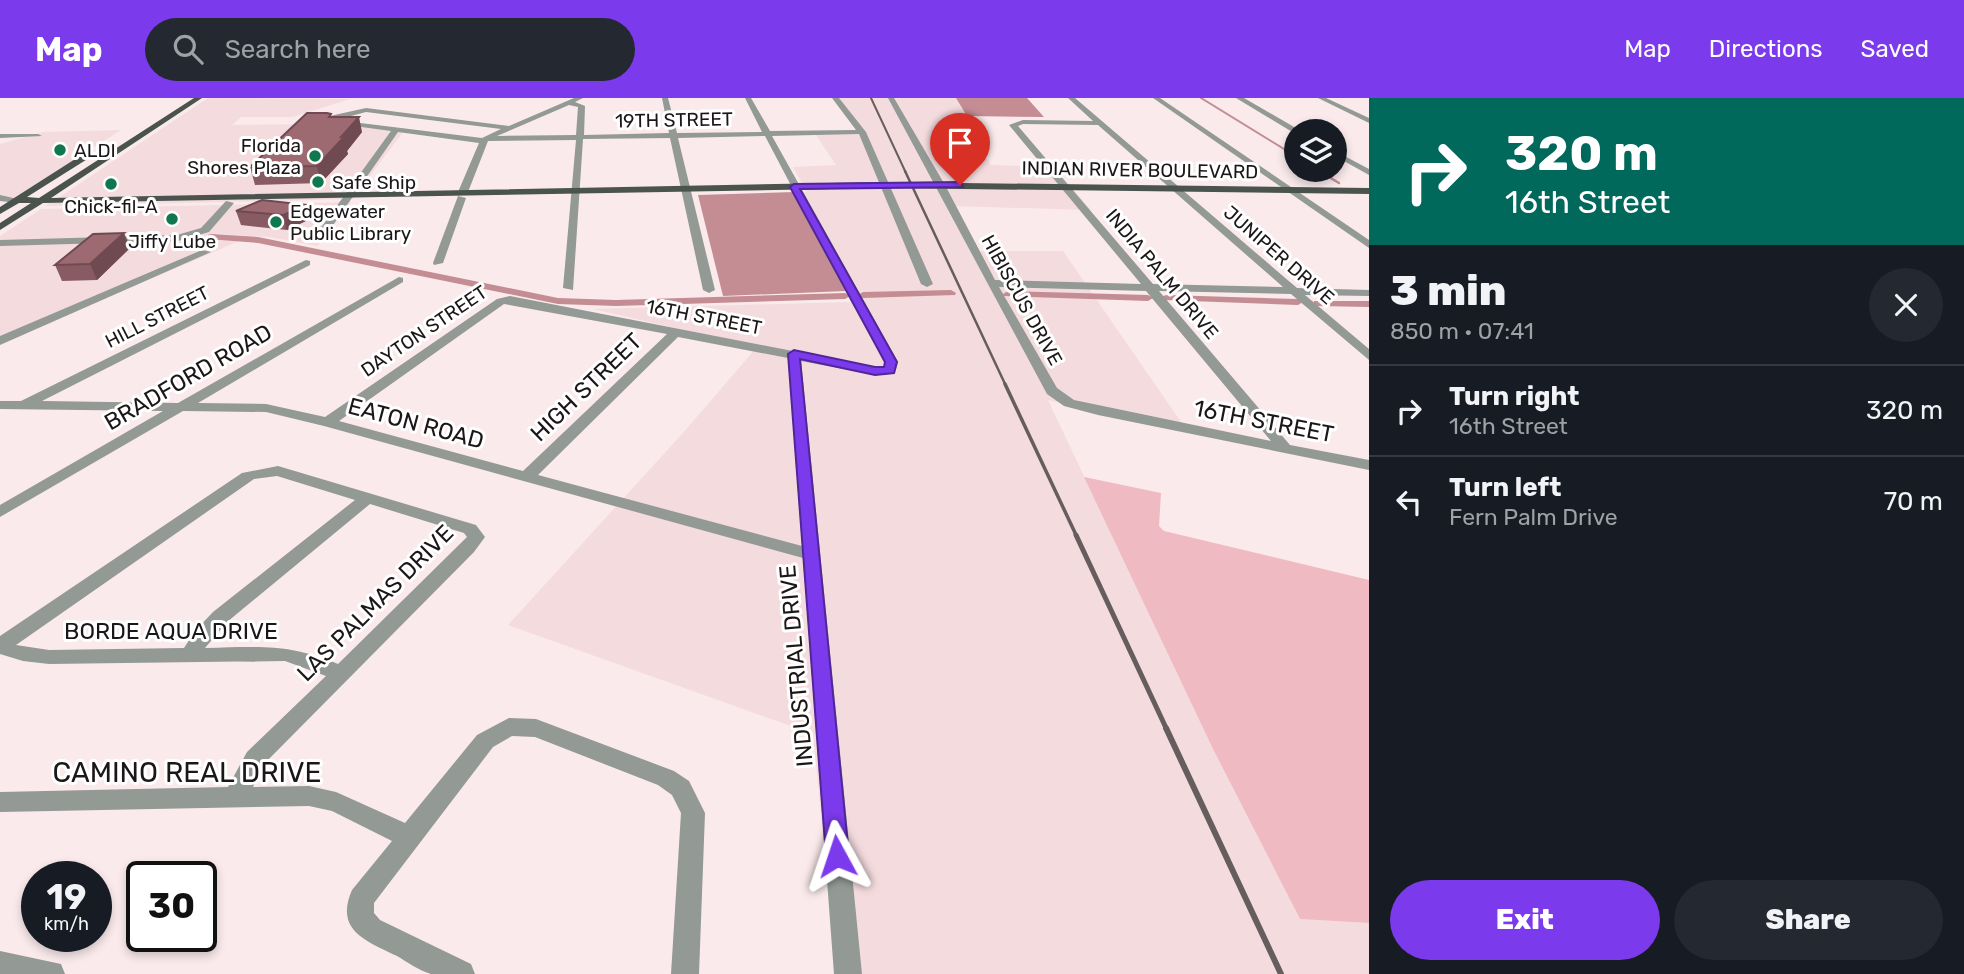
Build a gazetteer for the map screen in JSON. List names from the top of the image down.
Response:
{
  "streets": {
    "main road": ["INDIAN RIVER BOULEVARD"],
    "street": [
      "19TH STREET",
      "JUNIPER DRIVE",
      "INDIA PALM DRIVE",
      "HIBISCUS DRIVE",
      "HILL STREET",
      "16TH STREET",
      "DAYTON STREET",
      "BRADFORD ROAD",
      "HIGH STREET",
      "EATON ROAD",
      "LAS PALMAS DRIVE",
      "BORDE AQUA DRIVE",
      "INDUSTRIAL DRIVE",
      "CAMINO REAL DRIVE"
    ]
  },
  "crossings": [
    ["INDIAN RIVER BOULEVARD", "JUNIPER DRIVE"],
    ["INDIAN RIVER BOULEVARD", "INDIA PALM DRIVE"],
    ["INDIAN RIVER BOULEVARD", "HIBISCUS DRIVE"],
    ["INDIAN RIVER BOULEVARD", "16TH STREET"],
    ["JUNIPER DRIVE", "INDIA PALM DRIVE"],
    ["INDIA PALM DRIVE", "16TH STREET"],
    ["HIBISCUS DRIVE", "16TH STREET"],
    ["HILL STREET", "EATON ROAD"],
    ["16TH STREET", "DAYTON STREET"],
    ["16TH STREET", "HIGH STREET"],
    ["16TH STREET", "INDUSTRIAL DRIVE"],
    ["DAYTON STREET", "EATON ROAD"],
    ["BRADFORD ROAD", "EATON ROAD"],
    ["HIGH STREET", "EATON ROAD"],
    ["EATON ROAD", "INDUSTRIAL DRIVE"],
    ["LAS PALMAS DRIVE", "BORDE AQUA DRIVE"],
    ["LAS PALMAS DRIVE", "CAMINO REAL DRIVE"]
  ],
  "places": [
    "ALDI",
    "Florida Shores Plaza",
    "Safe Ship",
    "Chick-fil-A",
    "Jiffy Lube",
    "Edgewater Public Library"
  ],
  "page": {
    "header": "Map",
    "search": "Search here",
    "nav": ["Map", "Directions", "Saved"],
    "turn": ["320 m", "16th Street"],
    "heading": ["3 min", "850 m · 07:41"],
    "list": [
      {
        "name": "Turn right",
        "note": "16th Street",
        "value": "320 m"
      },
      {
        "name": "Turn left",
        "note": "Fern Palm Drive",
        "value": "70 m"
      }
    ],
    "speed": "19 km/h",
    "limit": "30",
    "buttons": ["Exit", "Share"]
  }
}
